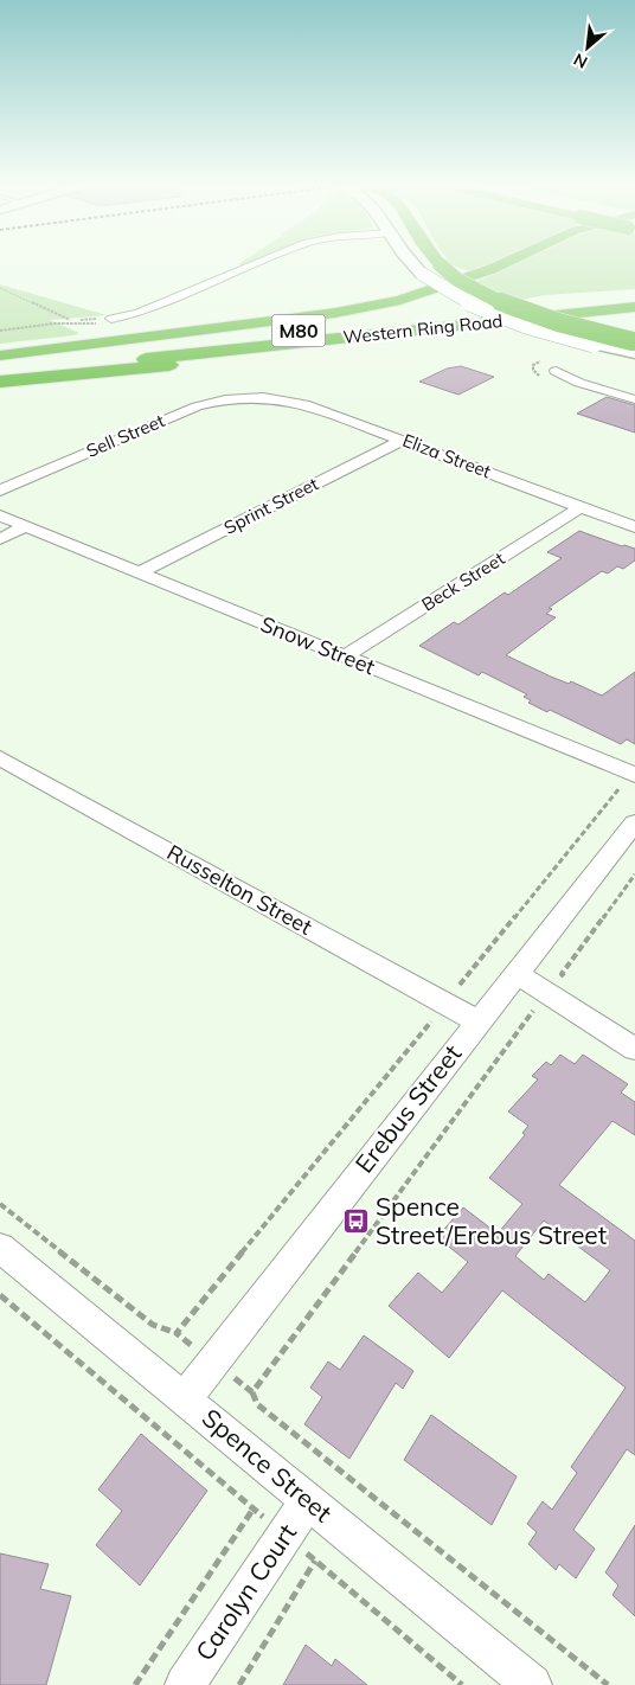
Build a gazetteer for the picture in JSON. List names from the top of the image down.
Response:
{
  "streets": {
    "highway": ["Western Ring Road", "M80"],
    "street": [
      "Sell Street",
      "Eliza Street",
      "Sprint Street",
      "Beck Street",
      "Snow Street",
      "Russelton Street",
      "Erebus Street",
      "Spence Street",
      "Carolyn Court"
    ]
  },
  "crossings": [
    ["Sell Street", "Eliza Street"],
    ["Eliza Street", "Sprint Street"],
    ["Eliza Street", "Beck Street"],
    ["Sprint Street", "Snow Street"],
    ["Beck Street", "Snow Street"],
    ["Russelton Street", "Erebus Street"],
    ["Erebus Street", "Spence Street"],
    ["Spence Street", "Carolyn Court"]
  ],
  "places": {
    "bus stop": ["Spence Street/Erebus Street"]
  },
  "north": "bottom left"
}
